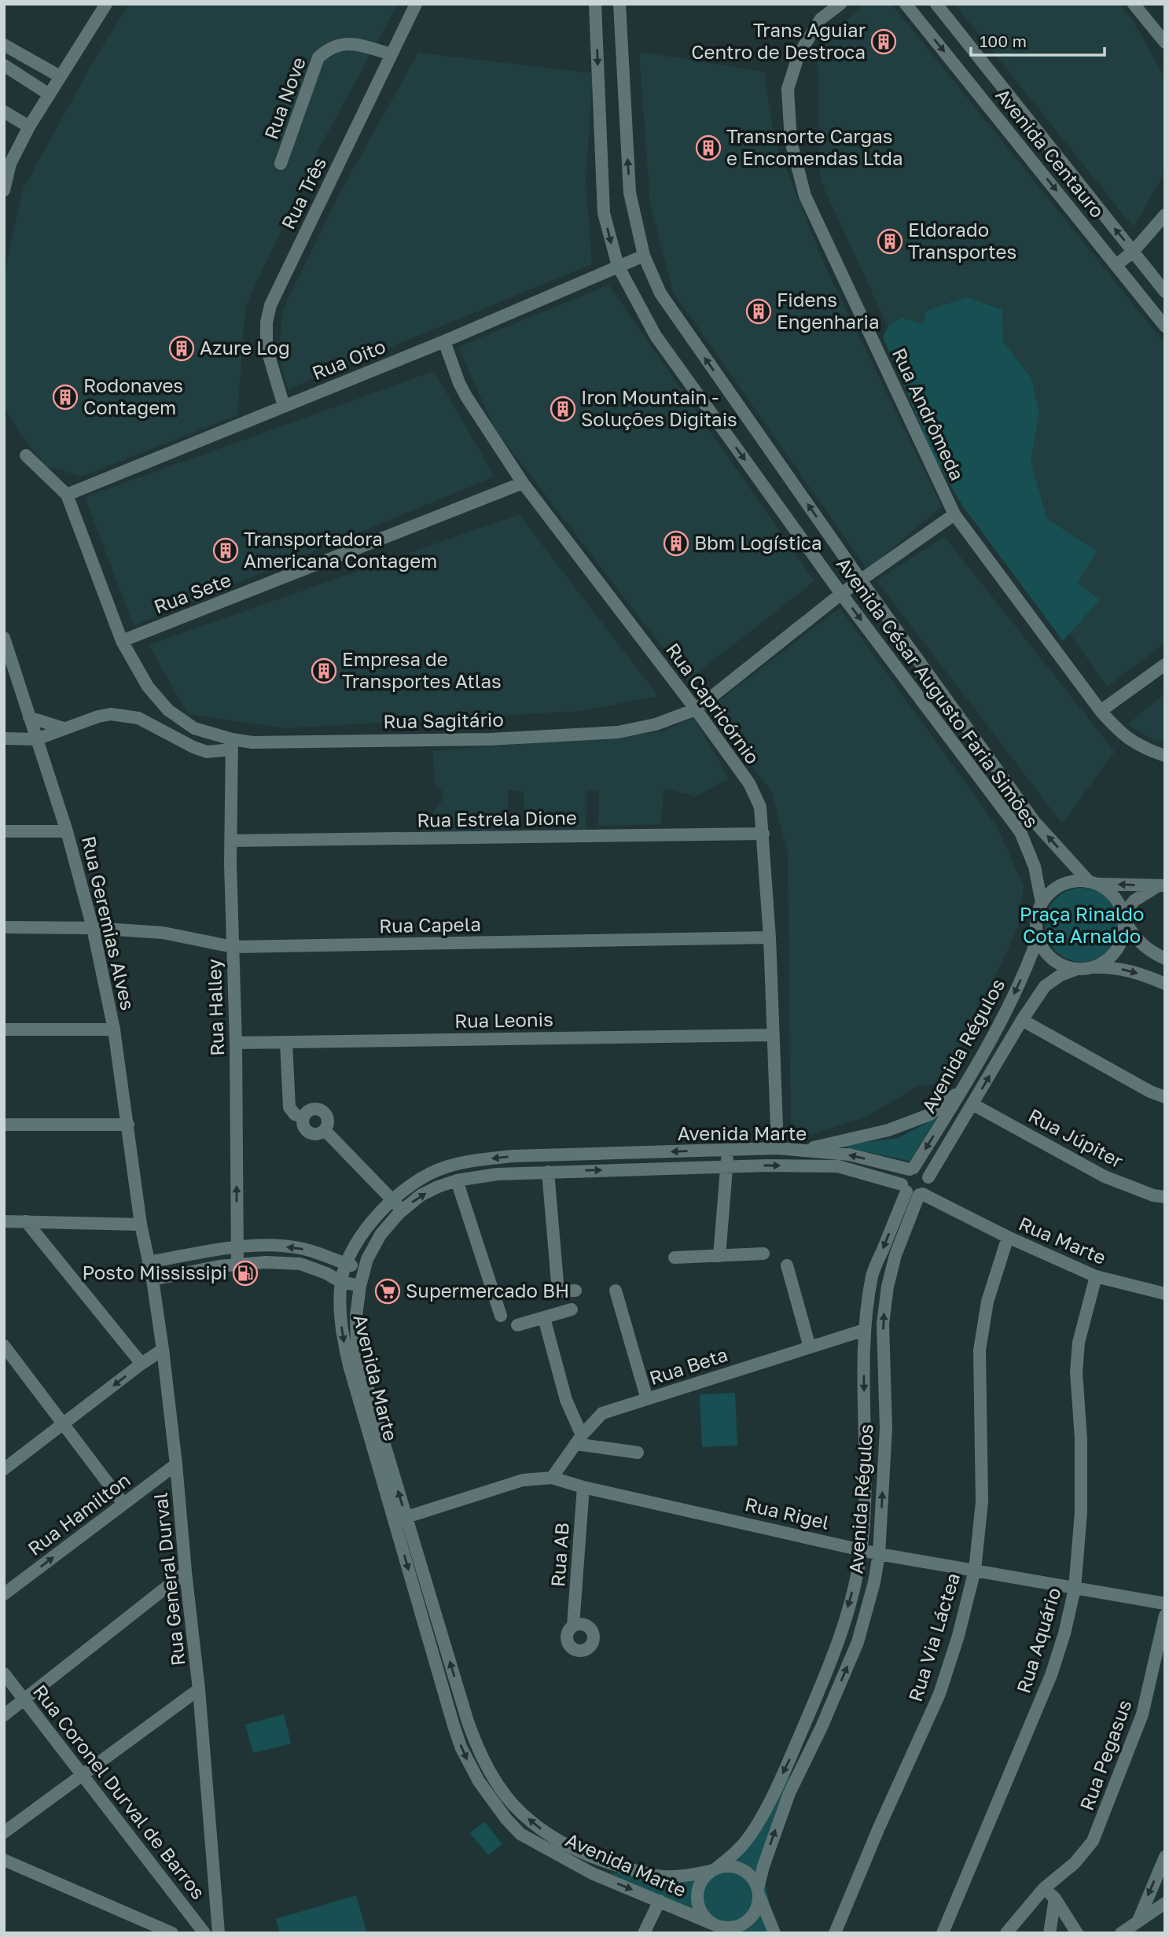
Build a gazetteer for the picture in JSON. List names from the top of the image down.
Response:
{
  "streets": {
    "street": [
      "Rua Nove",
      "Avenida Centauro",
      "Rua Três",
      "Rua Oito",
      "Rua Andrômeda",
      "Rua Sete",
      "Avenida César Augusto Faria Simões",
      "Rua Capricórnio",
      "Rua Sagitário",
      "Rua Estrela Dione",
      "Rua Geremias Alves",
      "Rua Capela",
      "Rua Halley",
      "Rua Leonis",
      "Avenida Régulos",
      "Avenida Marte",
      "Rua Júpiter",
      "Rua Marte",
      "Rua Beta",
      "Rua Rigel",
      "Rua Hamilton",
      "Rua AB",
      "Rua General Durval",
      "Rua Via Láctea",
      "Rua Aquário",
      "Rua Pegasus",
      "Rua Coronel Durval de Barros"
    ]
  },
  "crossings": [
    ["Rua Nove", "Rua Três"],
    ["Rua Três", "Rua Oito"],
    ["Rua Oito", "Avenida César Augusto Faria Simões"],
    ["Rua Oito", "Rua Capricórnio"],
    ["Rua Oito", "Rua Sagitário"],
    ["Rua Andrômeda", "Rua Sagitário"],
    ["Rua Sete", "Rua Capricórnio"],
    ["Rua Sete", "Rua Sagitário"],
    ["Avenida César Augusto Faria Simões", "Rua Sagitário"],
    ["Avenida César Augusto Faria Simões", "Avenida Régulos"],
    ["Rua Capricórnio", "Rua Sagitário"],
    ["Rua Capricórnio", "Rua Estrela Dione"],
    ["Rua Capricórnio", "Rua Capela"],
    ["Rua Capricórnio", "Rua Leonis"],
    ["Rua Capricórnio", "Avenida Marte"],
    ["Rua Sagitário", "Rua Halley"],
    ["Rua Estrela Dione", "Rua Halley"],
    ["Rua Geremias Alves", "Rua Capela"],
    ["Rua Geremias Alves", "Rua General Durval"],
    ["Rua Capela", "Rua Halley"],
    ["Rua Halley", "Rua Leonis"],
    ["Avenida Régulos", "Avenida Marte"],
    ["Avenida Régulos", "Rua Júpiter"],
    ["Avenida Régulos", "Rua Marte"],
    ["Avenida Régulos", "Rua Beta"],
    ["Avenida Régulos", "Rua Rigel"],
    ["Avenida Marte", "Rua Marte"],
    ["Avenida Marte", "Rua Rigel"],
    ["Rua Marte", "Rua Via Láctea"],
    ["Rua Marte", "Rua Aquário"],
    ["Rua Beta", "Rua Rigel"],
    ["Rua Rigel", "Rua AB"],
    ["Rua Rigel", "Rua Via Láctea"],
    ["Rua Rigel", "Rua Aquário"],
    ["Rua Hamilton", "Rua General Durval"]
  ],
  "parks": ["Praça Rinaldo Cota Arnaldo"],
  "places": {
    "building": [
      "Trans Aguiar Centro de Destroca",
      "Transnorte Cargas e Encomendas Ltda",
      "Eldorado Transportes",
      "Fidens Engenharia",
      "Azure Log",
      "Rodonaves Contagem",
      "Iron Mountain - Soluções Digitais",
      "Bbm Logística",
      "Transportadora Americana Contagem",
      "Empresa de Transportes Atlas"
    ],
    "fuel station": ["Posto Mississipi"],
    "supermarket": ["Supermercado BH"]
  },
  "scale_bar": "100 m"
}
